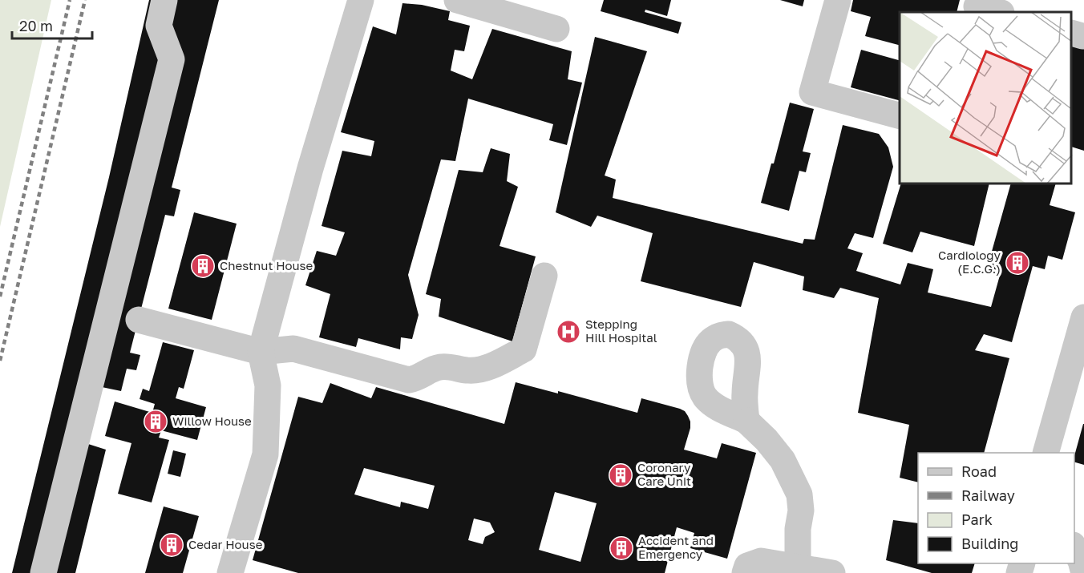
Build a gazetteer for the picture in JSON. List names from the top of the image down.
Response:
{
  "places": {
    "building": [
      "Cardiology (E.C.G.)",
      "Chestnut House",
      "Willow House",
      "Coronary Care Unit",
      "Cedar House",
      "Accident and Emergency"
    ],
    "hospital": ["Stepping Hill Hospital"]
  },
  "legend": [
    "Road",
    "Railway",
    "Park",
    "Building"
  ],
  "scale_bar": "20 m"
}
